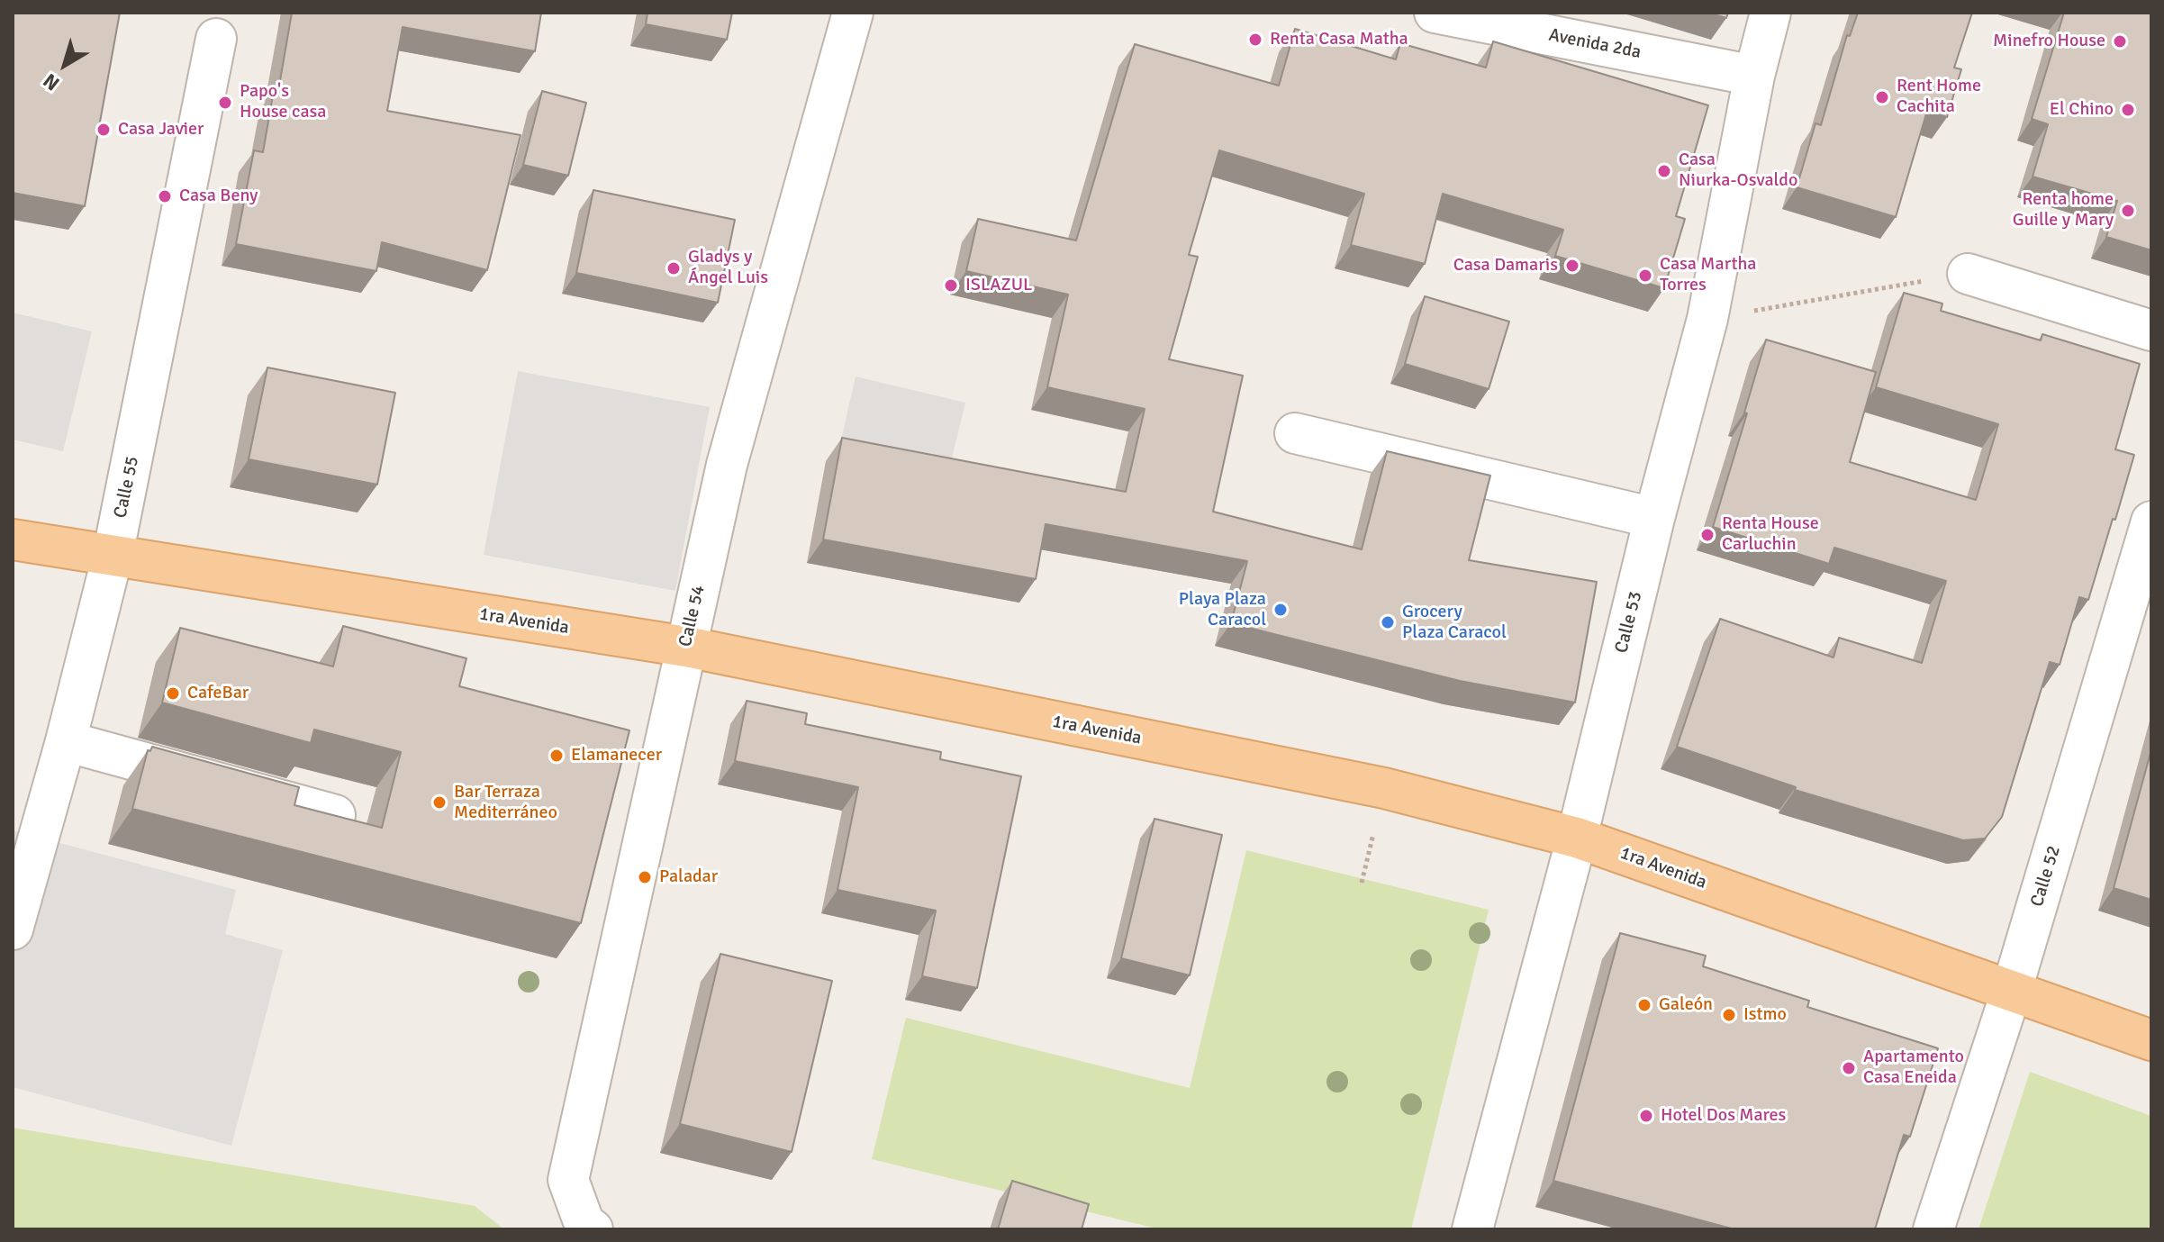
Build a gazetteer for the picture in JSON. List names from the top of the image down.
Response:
{
  "streets": {
    "main road": ["1ra Avenida"],
    "street": [
      "Avenida 2da",
      "Calle 55",
      "Calle 54",
      "Calle 53",
      "Calle 52"
    ]
  },
  "crossings": [
    ["Avenida 2da", "Calle 53"],
    ["Calle 55", "1ra Avenida"],
    ["Calle 54", "1ra Avenida"],
    ["1ra Avenida", "Calle 53"],
    ["1ra Avenida", "Calle 52"]
  ],
  "places": [
    "Renta Casa Matha",
    "Minefro House",
    "Rent Home Cachita",
    "Papo's House casa",
    "El Chino",
    "Casa Javier",
    "Casa Niurka-Osvaldo",
    "Casa Beny",
    "Renta home Guille y Mary",
    "Casa Damaris",
    "Gladys y Ángel Luis",
    "Casa Martha Torres",
    "ISLAZUL",
    "Renta House Carluchin",
    "Playa Plaza Caracol",
    "Grocery Plaza Caracol",
    "CafeBar",
    "Elamanecer",
    "Bar Terraza Mediterráneo",
    "Paladar",
    "Galeón",
    "Istmo",
    "Apartamento Casa Eneida",
    "Hotel Dos Mares"
  ],
  "north": "bottom left"
}
